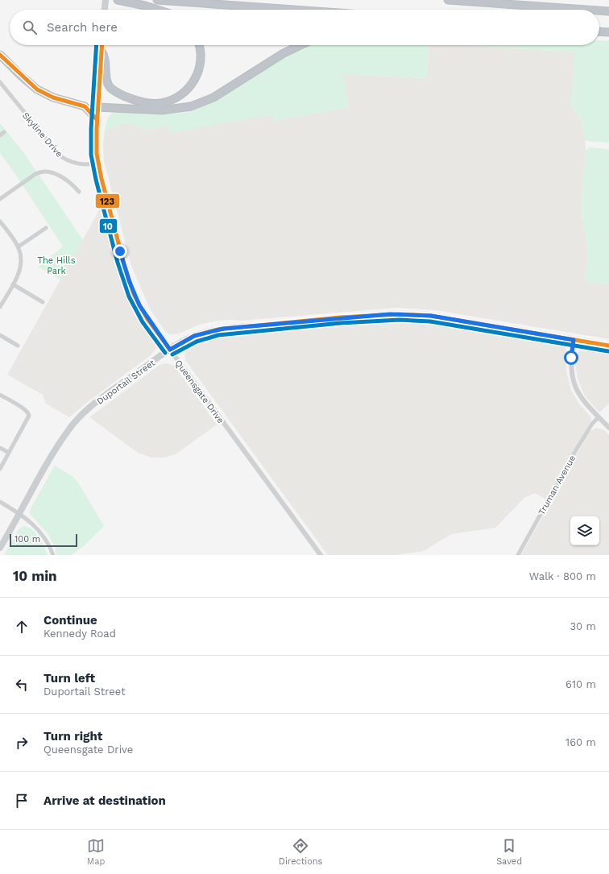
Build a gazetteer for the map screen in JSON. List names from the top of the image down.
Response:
{
  "streets": {
    "main road": ["Duportail Street", "Queensgate Drive"],
    "street": ["Skyline Drive", "Truman Avenue"]
  },
  "crossings": [
    ["Skyline Drive", "Queensgate Drive"],
    ["Duportail Street", "Queensgate Drive"]
  ],
  "parks": ["The Hills Park"],
  "lines": ["transit line 123", "transit line 10"],
  "scale_bar": "100 m",
  "page": {
    "search": "Search here",
    "scale": "100 m",
    "heading": ["10 min", "Walk · 800 m"],
    "list": [
      ["Continue", "Kennedy Road", "30 m"],
      ["Turn left", "Duportail Street", "610 m"],
      ["Turn right", "Queensgate Drive", "160 m"],
      "Arrive at destination"
    ],
    "nav": ["Map", "Directions", "Saved"]
  }
}
